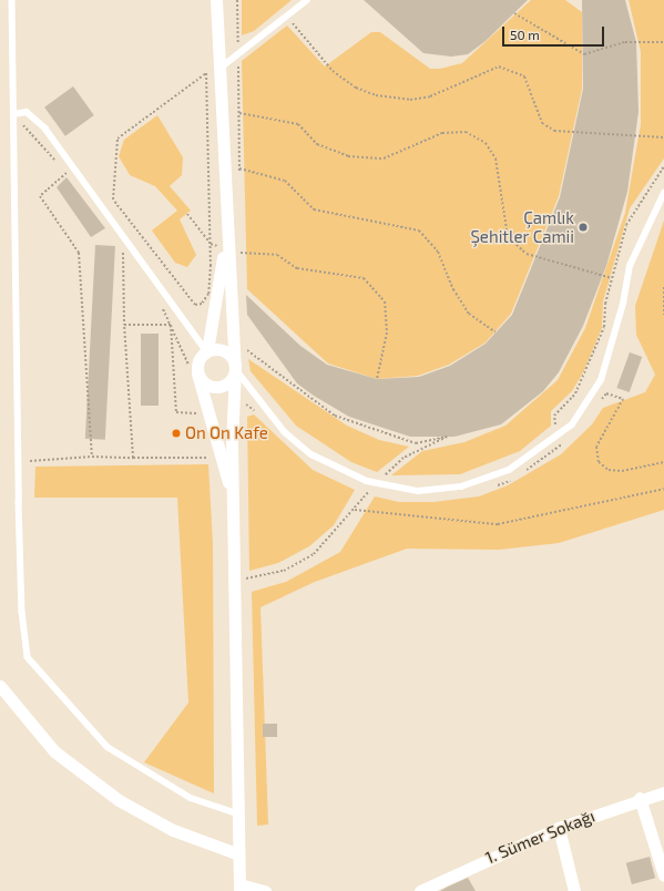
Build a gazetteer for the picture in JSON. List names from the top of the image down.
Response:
{
  "streets": {
    "street": ["1. Sümer Sokağı"]
  },
  "places": ["Çamlık Şehitler Camii", "On On Kafe"],
  "scale_bar": "50 m"
}
